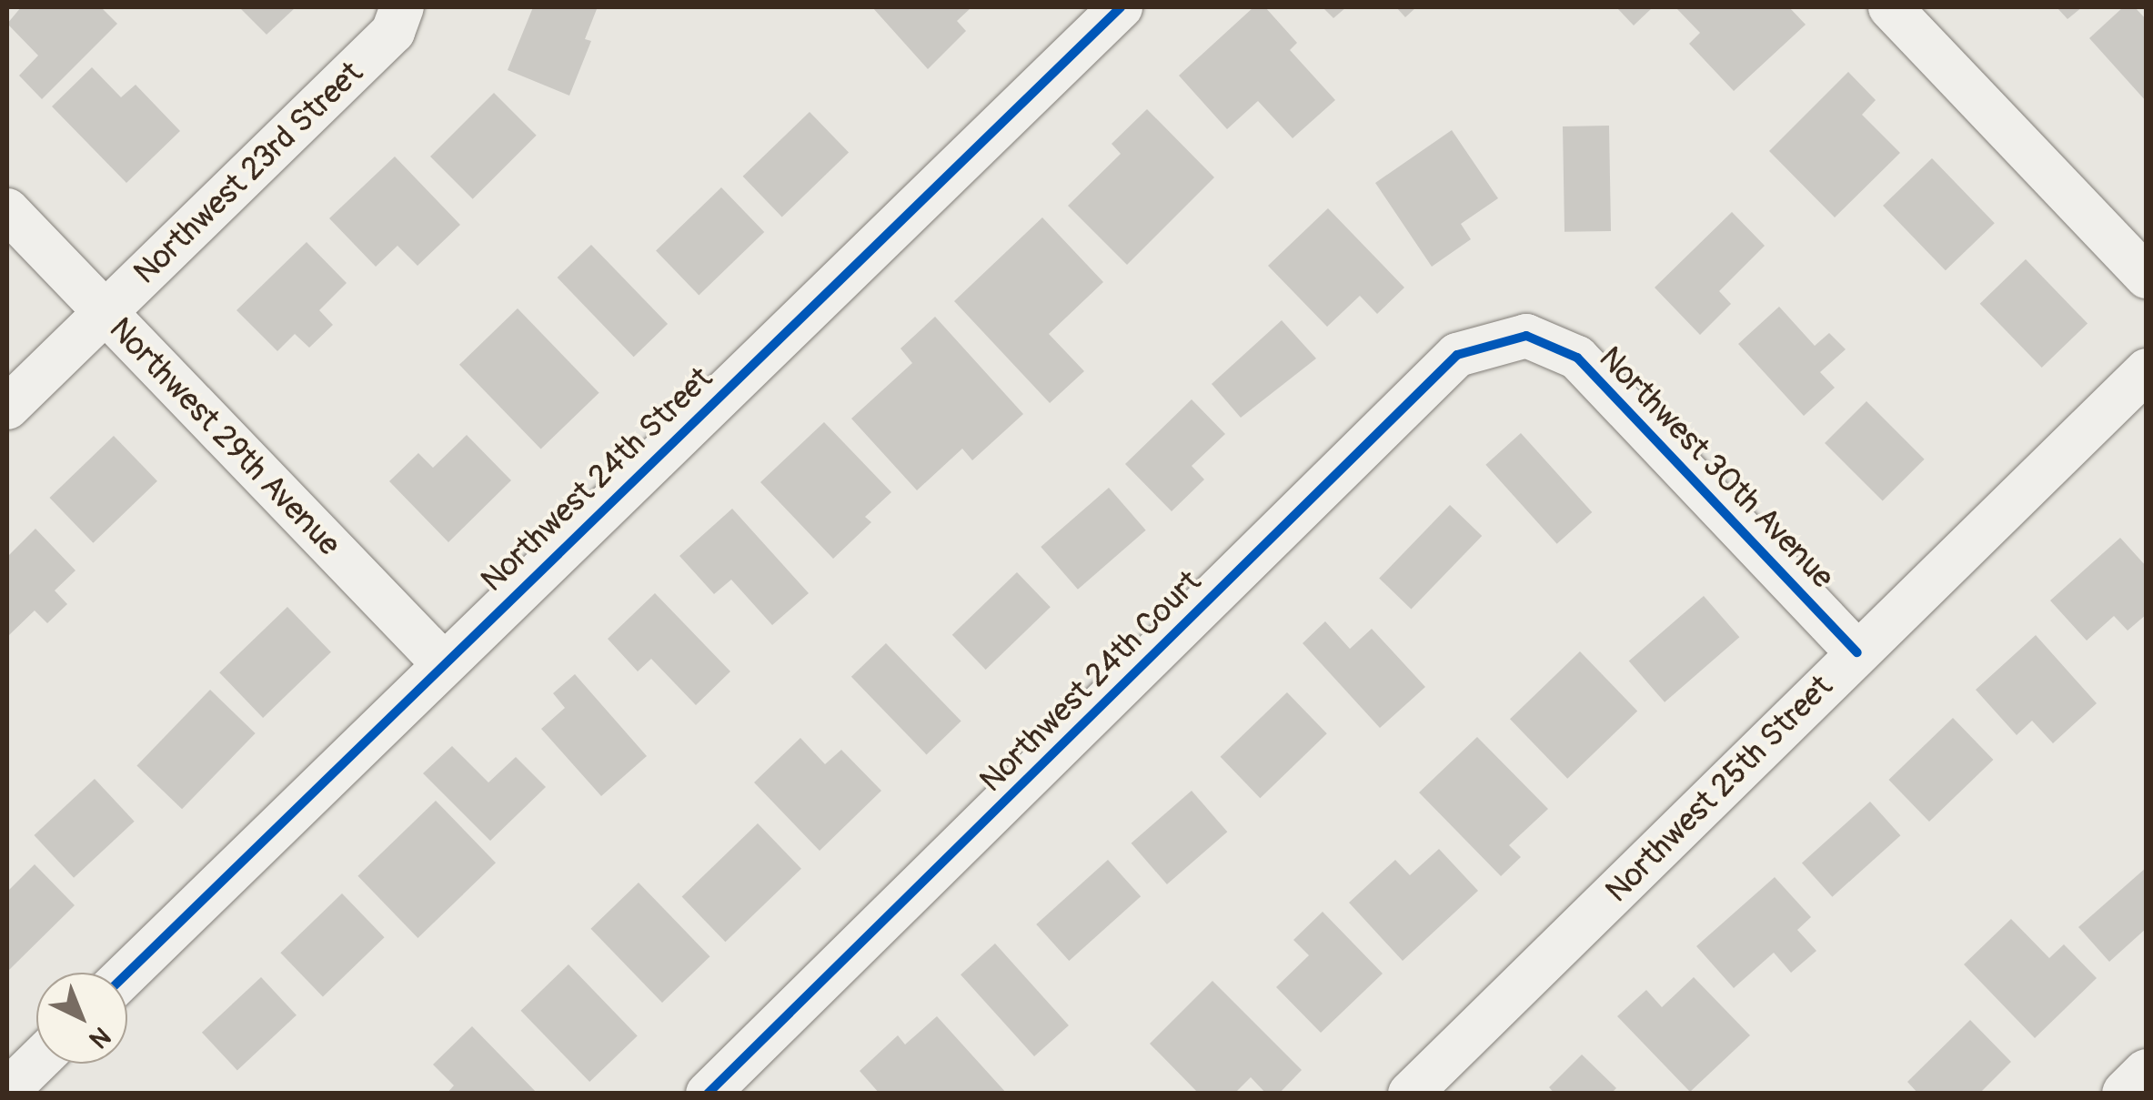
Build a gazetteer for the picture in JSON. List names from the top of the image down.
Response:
{
  "streets": {
    "street": [
      "Northwest 23rd Street",
      "Northwest 29th Avenue",
      "Northwest 30th Avenue",
      "Northwest 24th Street",
      "Northwest 24th Court",
      "Northwest 25th Street"
    ]
  },
  "crossings": [
    ["Northwest 23rd Street", "Northwest 29th Avenue"],
    ["Northwest 29th Avenue", "Northwest 24th Street"],
    ["Northwest 30th Avenue", "Northwest 24th Court"],
    ["Northwest 30th Avenue", "Northwest 25th Street"]
  ],
  "north": "bottom right"
}
